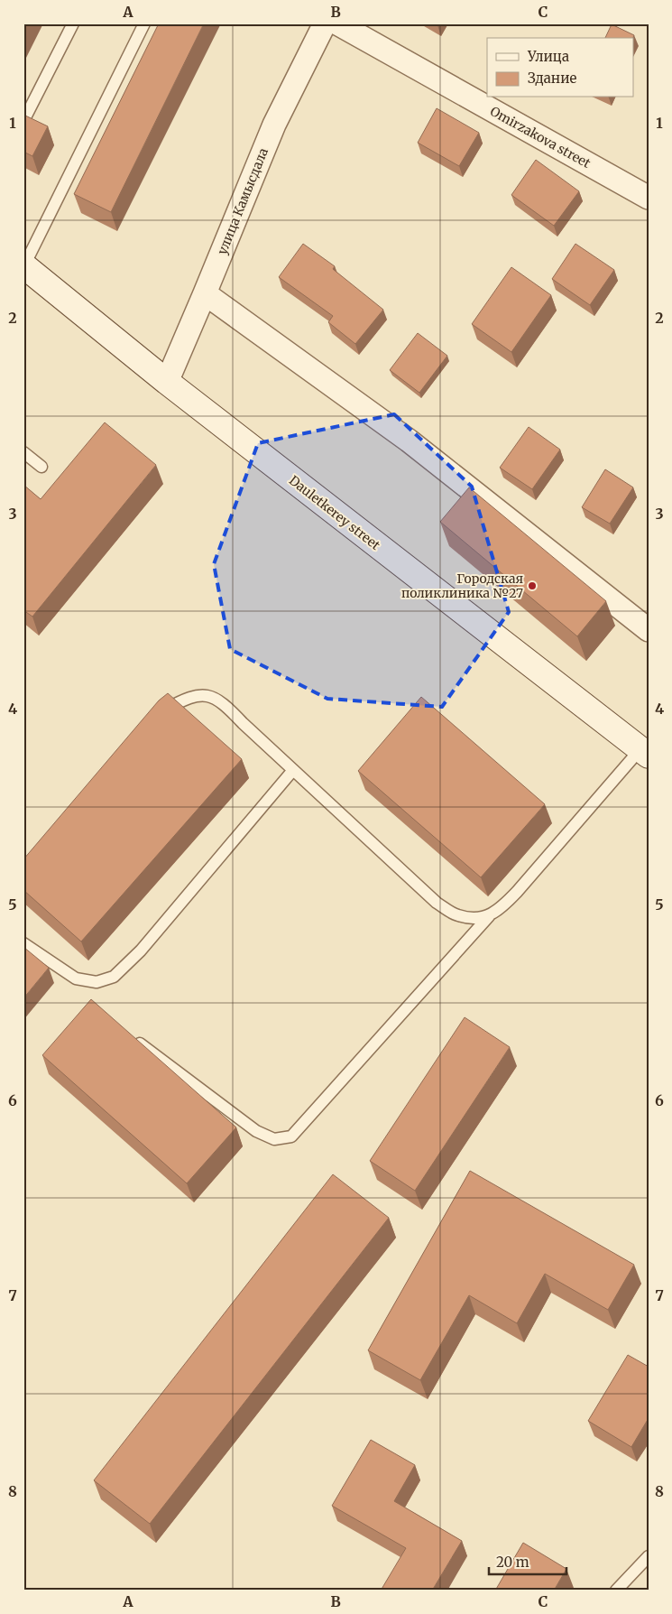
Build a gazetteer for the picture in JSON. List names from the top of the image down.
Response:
{
  "streets": {
    "main road": ["Dauletkerey street"],
    "street": ["Omirzakova street", "улица Камысдала"]
  },
  "crossings": [
    ["улица Камысдала", "Dauletkerey street"]
  ],
  "places": ["Городская поликлиника №27"],
  "legend": ["Улица", "Здание"],
  "scale_bar": "20 m",
  "grid": {
    "columns": ["A", "B", "C"],
    "rows": [
      "1",
      "2",
      "3",
      "4",
      "5",
      "6",
      "7",
      "8"
    ]
  }
}
